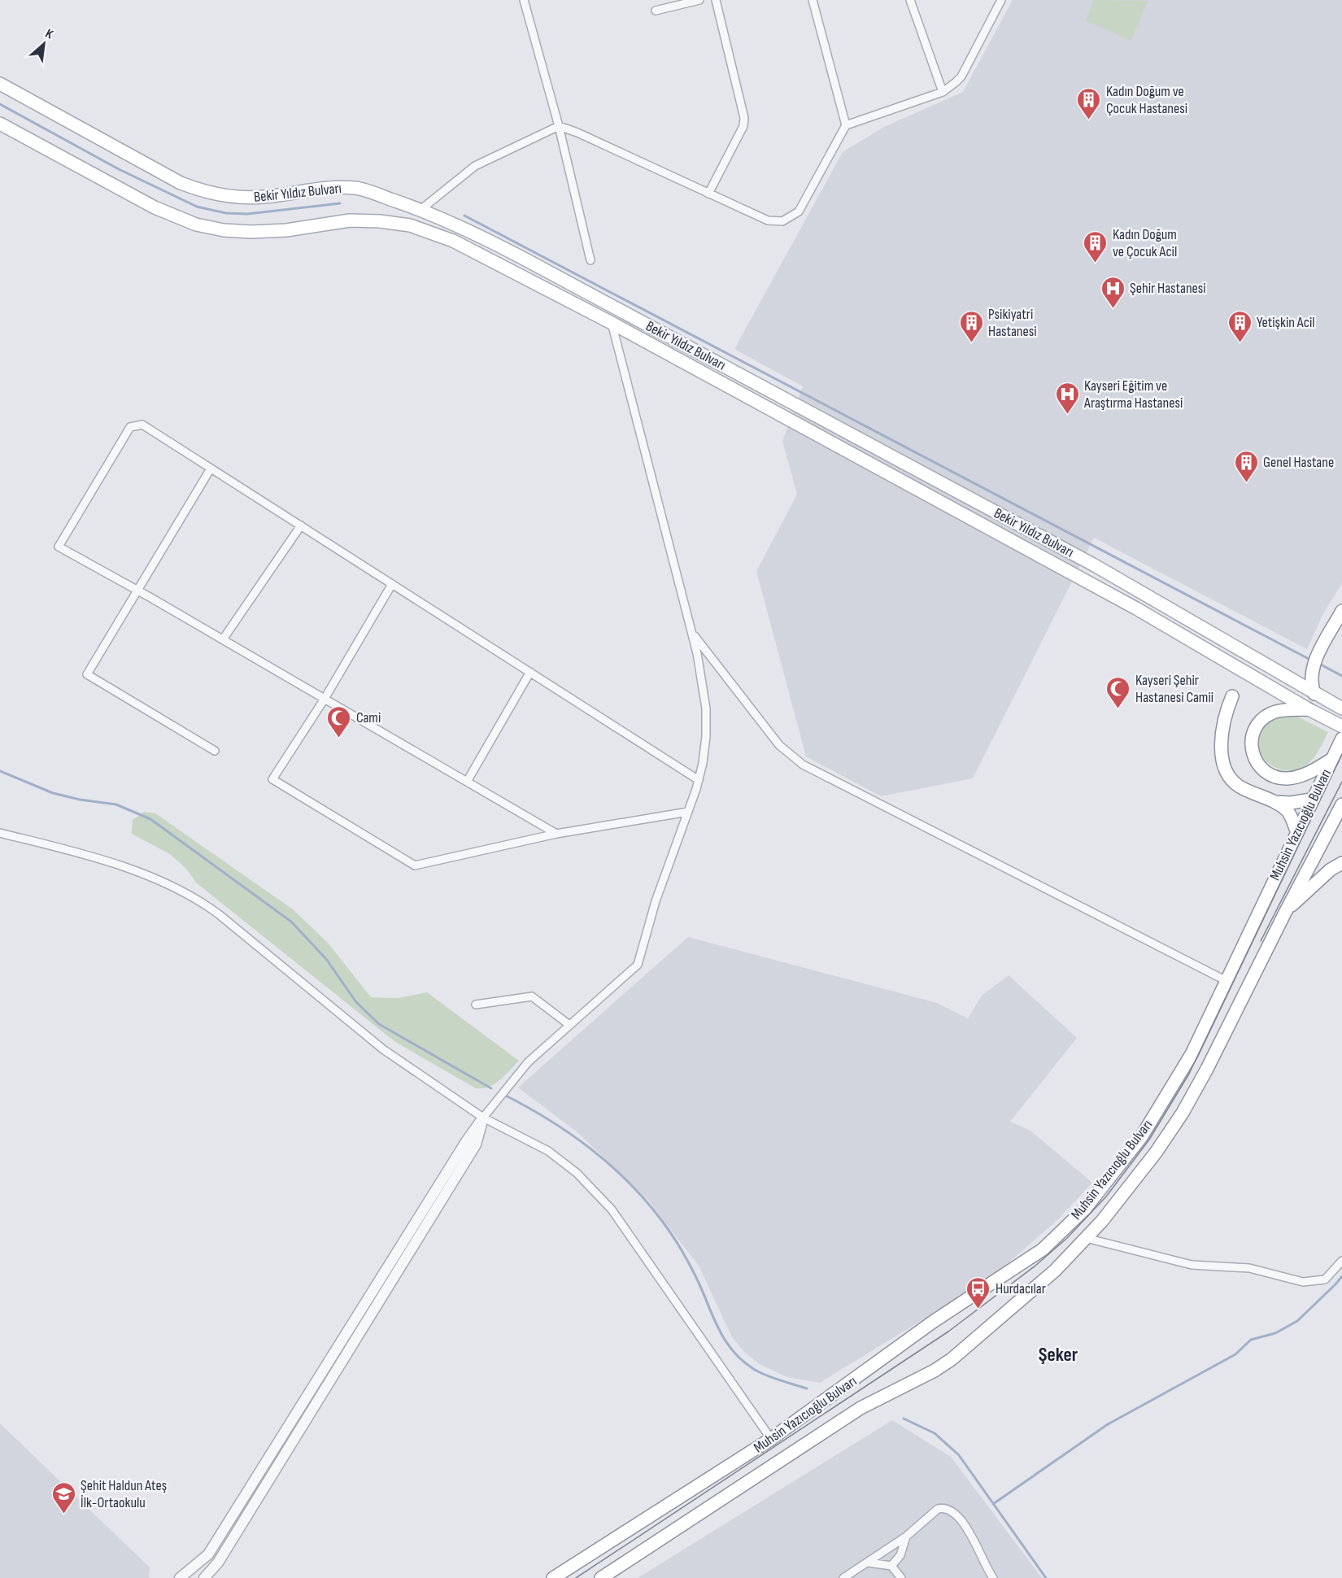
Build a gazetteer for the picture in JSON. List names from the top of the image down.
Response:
{
  "streets": {
    "main road": ["Bekir Yıldız Bulvarı", "Muhsin Yazıcıoğlu Bulvarı"]
  },
  "districts": ["Şeker"],
  "places": {
    "building": [
      "Kadın Doğum ve Çocuk Hastanesi",
      "Kadın Doğum ve Çocuk Acil",
      "Psikiyatri Hastanesi",
      "Yetişkin Acil",
      "Genel Hastane"
    ],
    "hospital": ["Şehir Hastanesi", "Kayseri Eğitim ve Araştırma Hastanesi"],
    "mosque": ["Kayseri Şehir Hastanesi Camii", "Cami"],
    "bus stop": ["Hurdacılar"],
    "school or university": ["Şehit Haldun Ateş İlk-Ortaokulu"]
  },
  "north": "top right"
}
